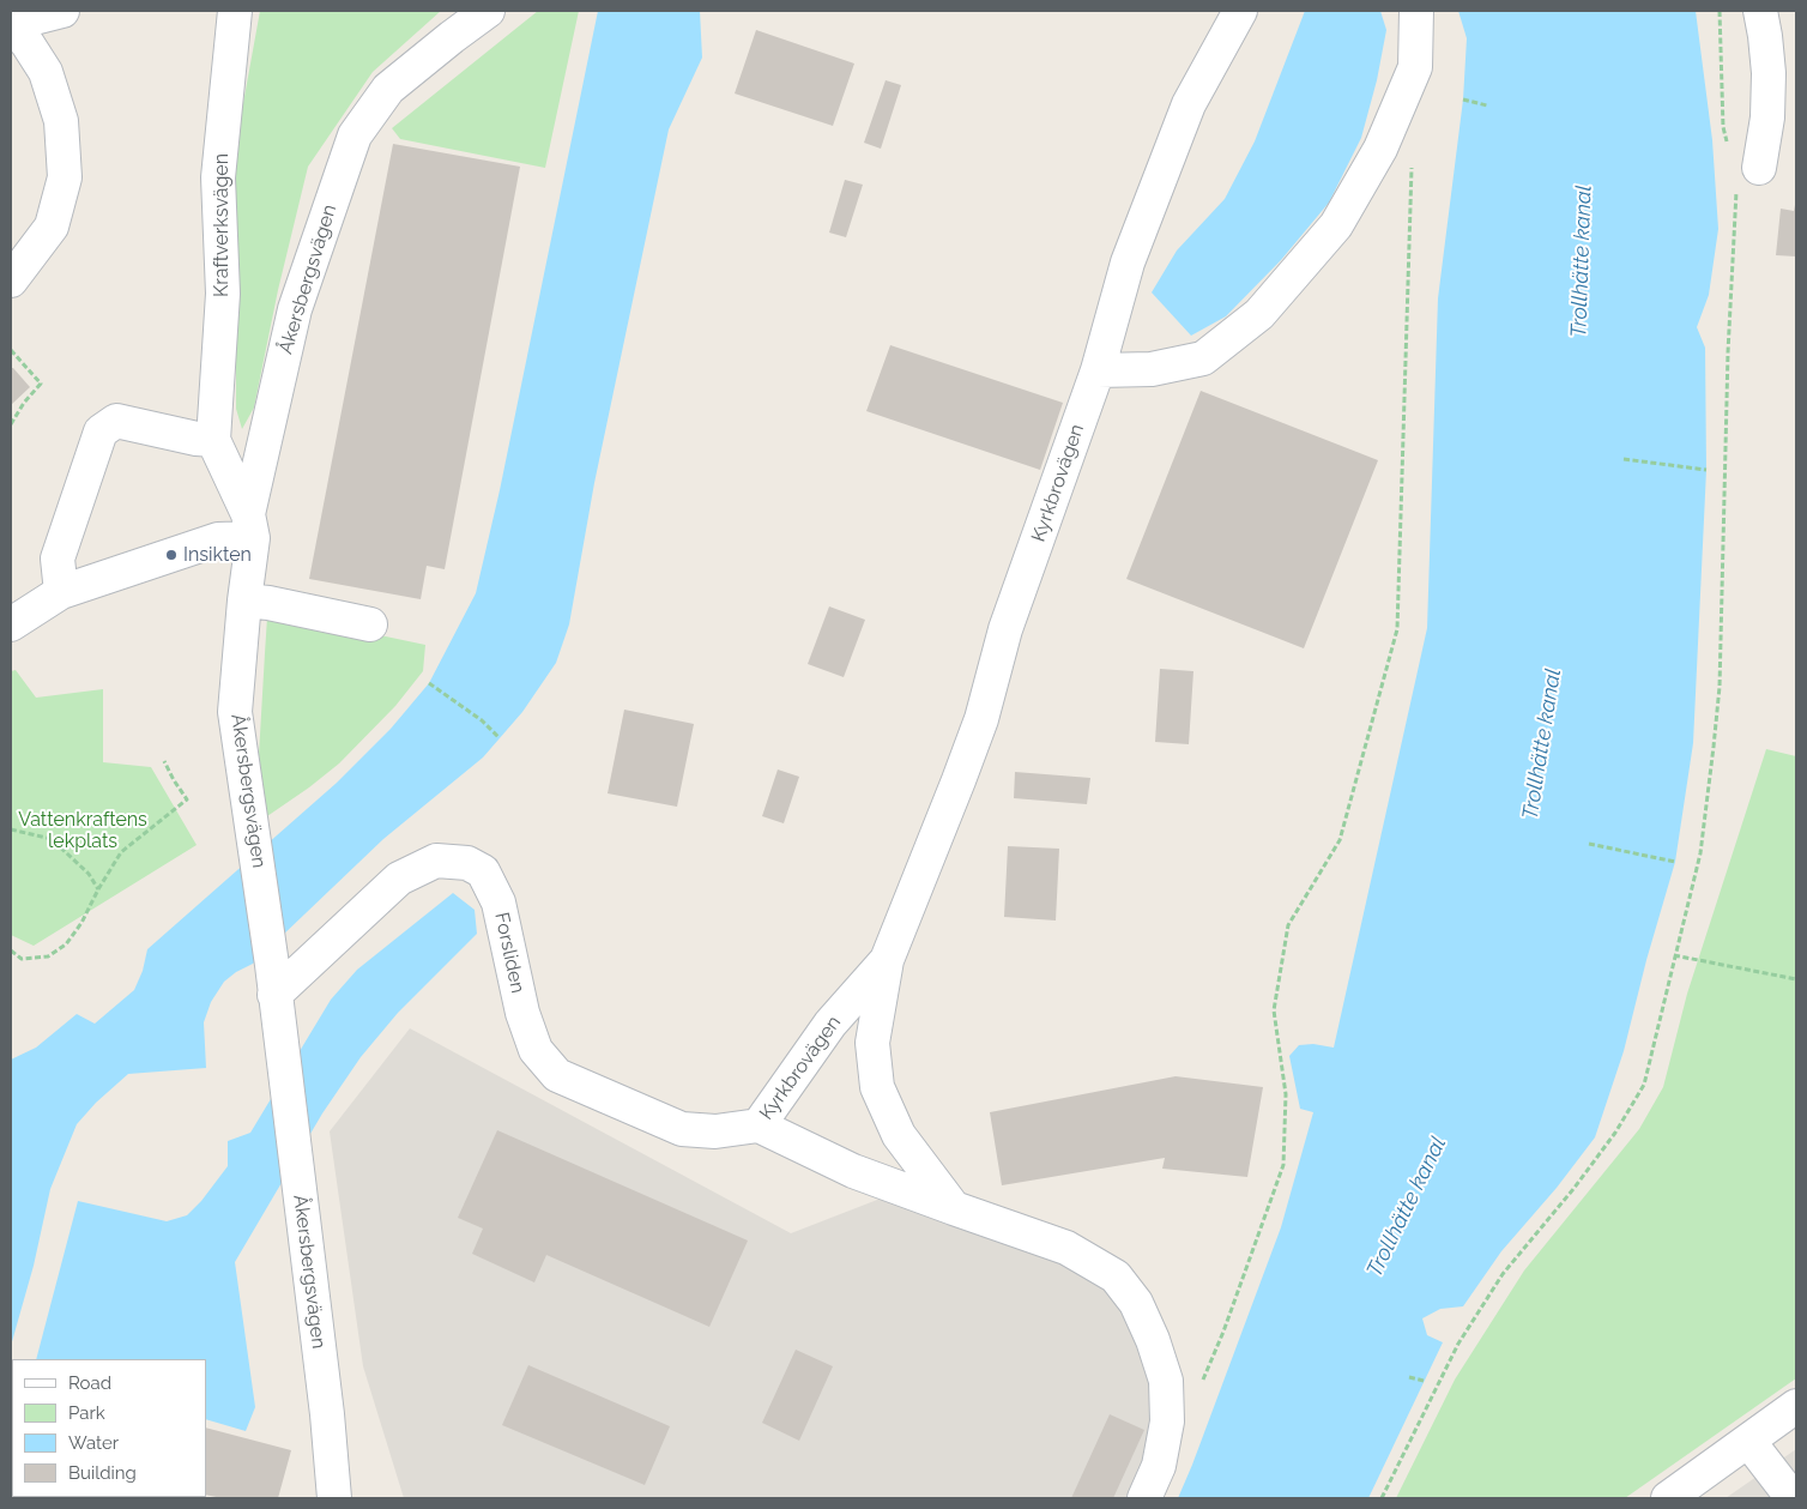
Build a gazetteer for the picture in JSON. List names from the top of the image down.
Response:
{
  "streets": {
    "street": [
      "Kraftverksvägen",
      "Åkersbergsvägen",
      "Kyrkbrovägen",
      "Forsliden"
    ]
  },
  "crossings": [
    ["Kraftverksvägen", "Åkersbergsvägen"],
    ["Åkersbergsvägen", "Forsliden"],
    ["Kyrkbrovägen", "Forsliden"]
  ],
  "water": ["Trollhätte kanal"],
  "parks": ["Vattenkraftens lekplats"],
  "places": ["Insikten"],
  "legend": [
    "Road",
    "Park",
    "Water",
    "Building"
  ]
}
